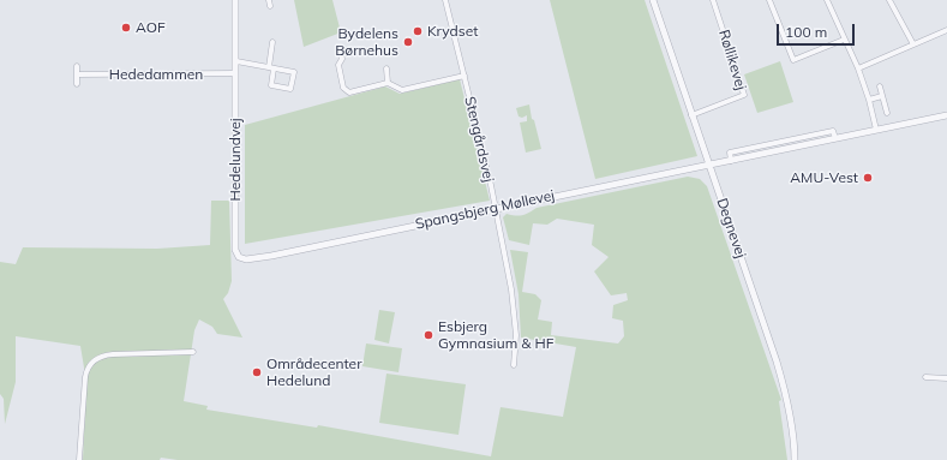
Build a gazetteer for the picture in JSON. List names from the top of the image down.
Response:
{
  "streets": {
    "street": [
      "Røllikevej",
      "Hededammen",
      "Stengårdsvej",
      "Hedelundvej",
      "Spangsbjerg Møllevej",
      "Degnevej"
    ]
  },
  "crossings": [
    ["Røllikevej", "Degnevej"],
    ["Hededammen", "Hedelundvej"],
    ["Stengårdsvej", "Spangsbjerg Møllevej"],
    ["Hedelundvej", "Spangsbjerg Møllevej"],
    ["Spangsbjerg Møllevej", "Degnevej"]
  ],
  "places": [
    "AOF",
    "Krydset",
    "Bydelens Børnehus",
    "AMU-Vest",
    "Esbjerg Gymnasium & HF",
    "Områdecenter Hedelund"
  ],
  "scale_bar": "100 m"
}
